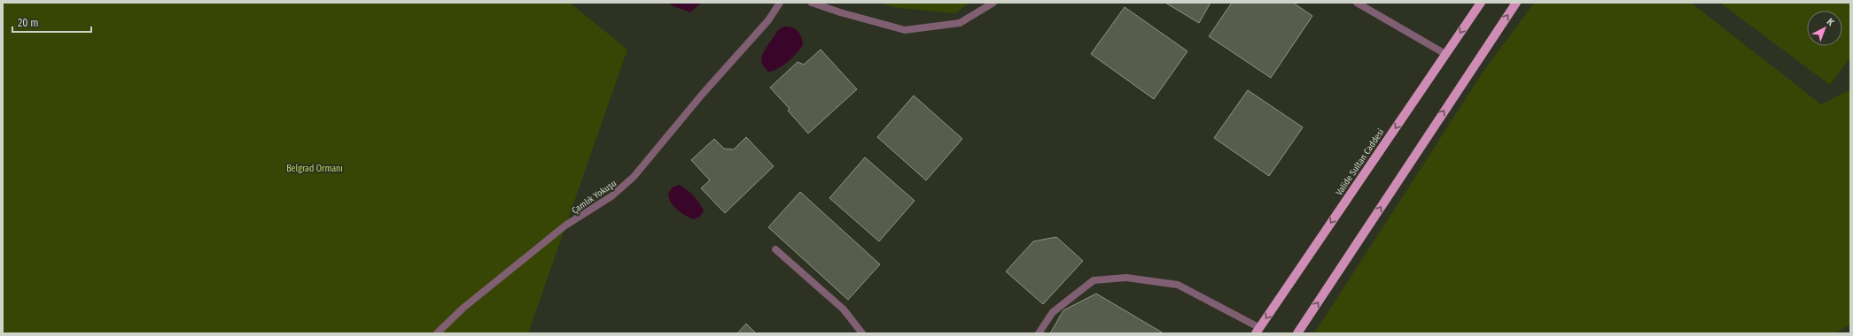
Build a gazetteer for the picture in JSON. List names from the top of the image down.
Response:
{
  "streets": {
    "main road": ["Valide Sultan Caddesi"],
    "street": ["Çamlık Yokuşu"]
  },
  "parks": ["Belgrad Ormanı"],
  "scale_bar": "20 m",
  "north": "top right"
}
